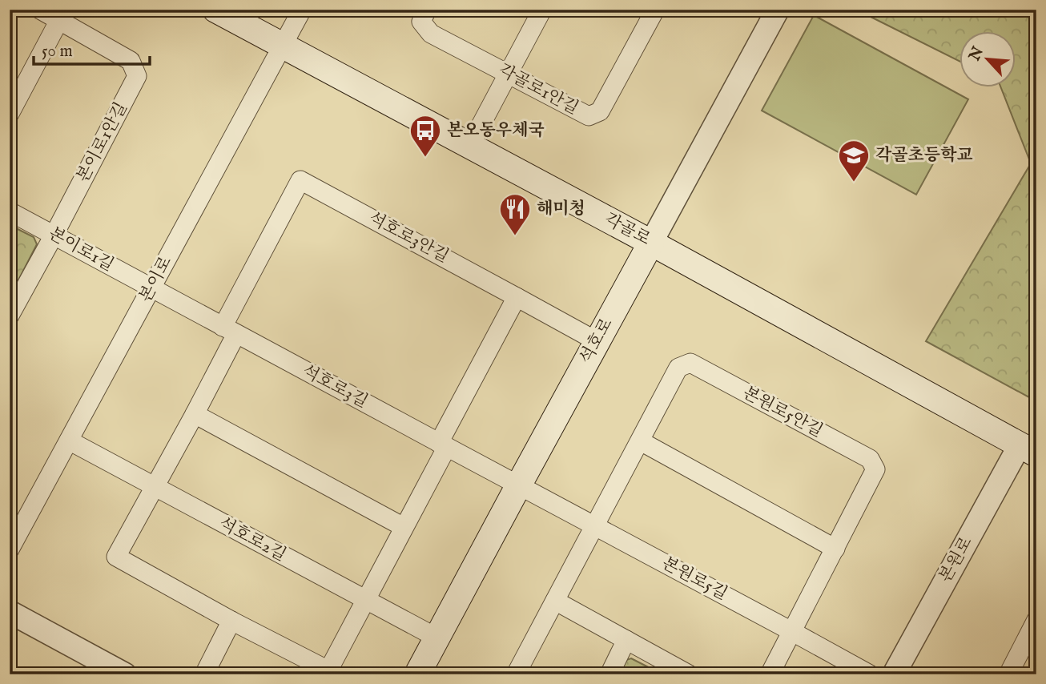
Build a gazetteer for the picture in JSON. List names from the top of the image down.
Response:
{
  "streets": {
    "main road": ["각골로", "석호로"],
    "street": [
      "각골로1안길",
      "본이로1안길",
      "석호로3안길",
      "본이로1길",
      "본이로",
      "석호로3길",
      "본원로5안길",
      "석호로2길",
      "본원로",
      "본원로5길"
    ]
  },
  "crossings": [
    ["본이로1안길", "본이로1길"],
    ["각골로", "본이로"],
    ["각골로", "석호로"],
    ["각골로", "본원로"],
    ["석호로3안길", "석호로3길"],
    ["석호로3안길", "석호로2길"],
    ["본이로1길", "본이로"],
    ["본이로1길", "석호로3길"],
    ["본이로", "석호로3길"],
    ["본이로", "석호로2길"],
    ["석호로", "석호로3길"],
    ["석호로", "석호로2길"],
    ["석호로", "본원로5길"],
    ["석호로3길", "본원로5길"],
    ["본원로5안길", "본원로5길"]
  ],
  "places": {
    "bus stop": ["본오동우체국"],
    "school or university": ["각골초등학교"],
    "restaurant": ["해미청"]
  },
  "scale_bar": "50 m",
  "north": "top left"
}
